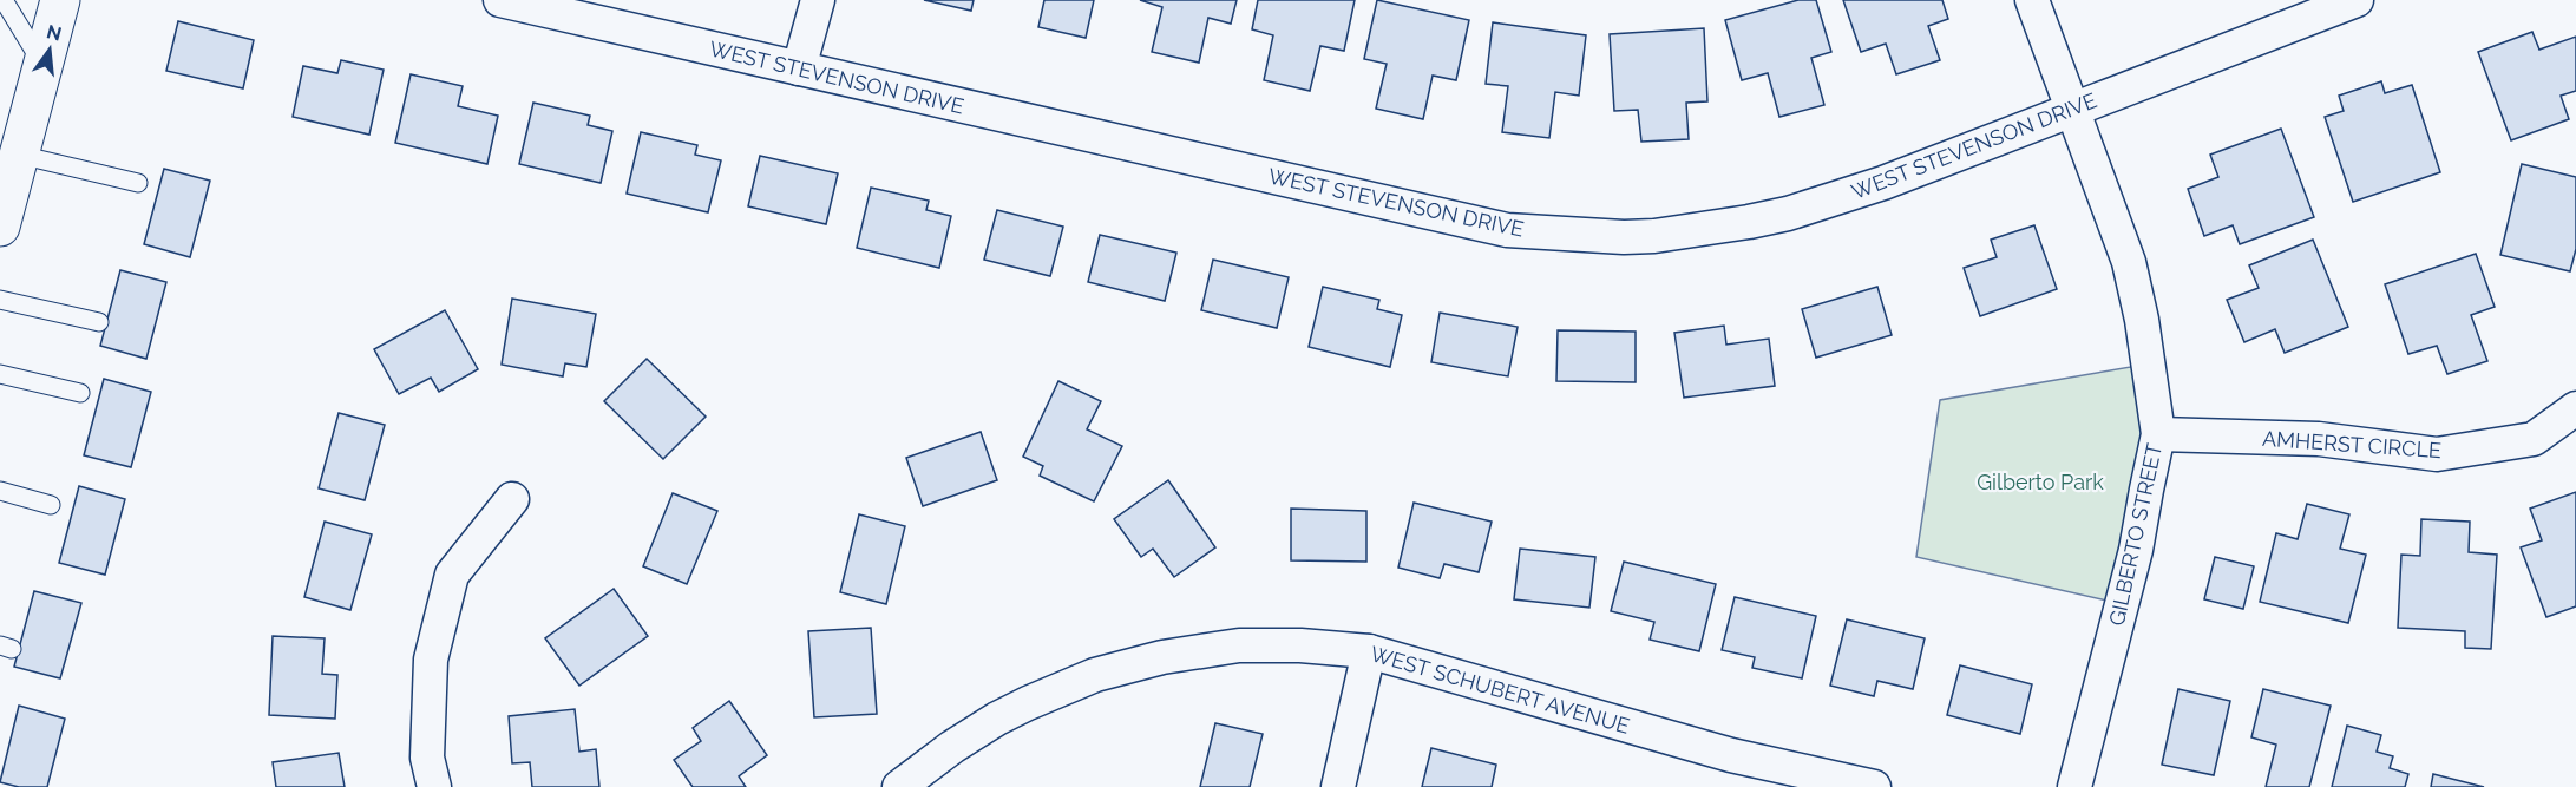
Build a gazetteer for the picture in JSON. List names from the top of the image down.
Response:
{
  "streets": {
    "street": [
      "WEST STEVENSON DRIVE",
      "AMHERST CIRCLE",
      "GILBERTO STREET",
      "WEST SCHUBERT AVENUE"
    ]
  },
  "crossings": [
    ["WEST STEVENSON DRIVE", "GILBERTO STREET"],
    ["AMHERST CIRCLE", "GILBERTO STREET"]
  ],
  "parks": ["Gilberto Park"],
  "north": "top"
}
